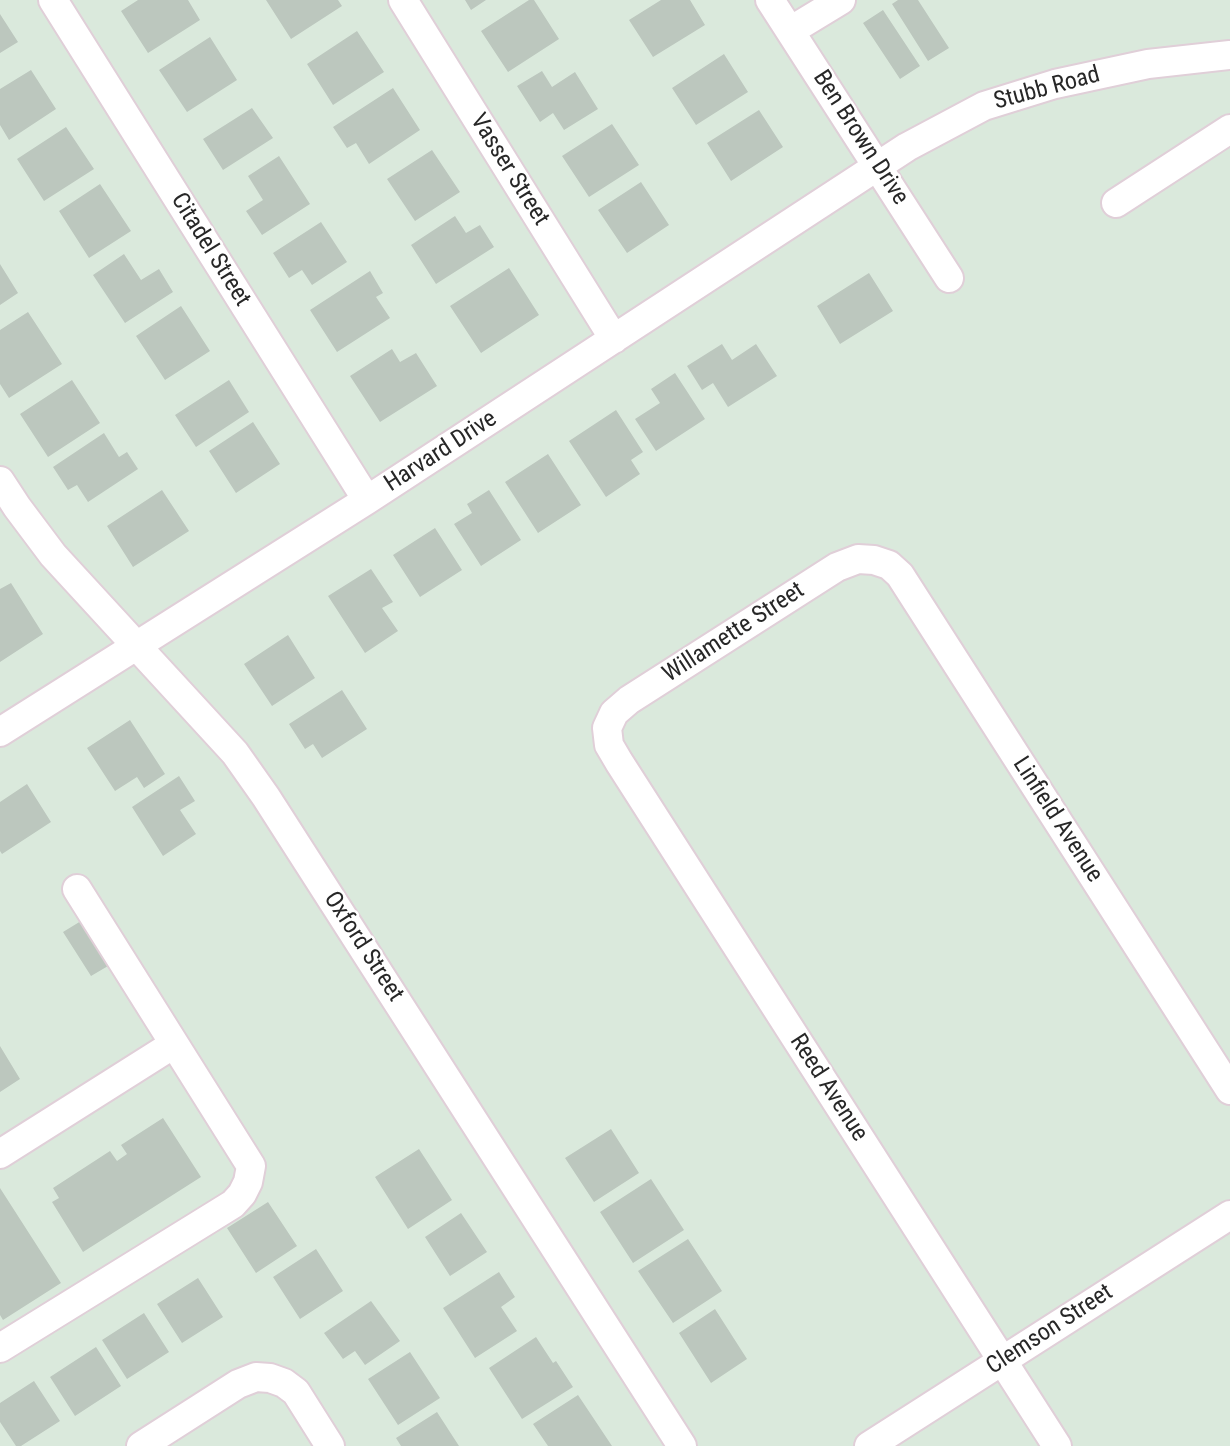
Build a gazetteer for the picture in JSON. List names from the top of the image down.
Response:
{
  "streets": {
    "street": [
      "Stubb Road",
      "Ben Brown Drive",
      "Vasser Street",
      "Citadel Street",
      "Harvard Drive",
      "Willamette Street",
      "Linfield Avenue",
      "Oxford Street",
      "Reed Avenue",
      "Clemson Street"
    ]
  },
  "crossings": [
    ["Stubb Road", "Ben Brown Drive"],
    ["Stubb Road", "Harvard Drive"],
    ["Ben Brown Drive", "Harvard Drive"],
    ["Vasser Street", "Harvard Drive"],
    ["Citadel Street", "Harvard Drive"],
    ["Harvard Drive", "Oxford Street"],
    ["Willamette Street", "Linfield Avenue"],
    ["Willamette Street", "Reed Avenue"],
    ["Reed Avenue", "Clemson Street"]
  ]
}
